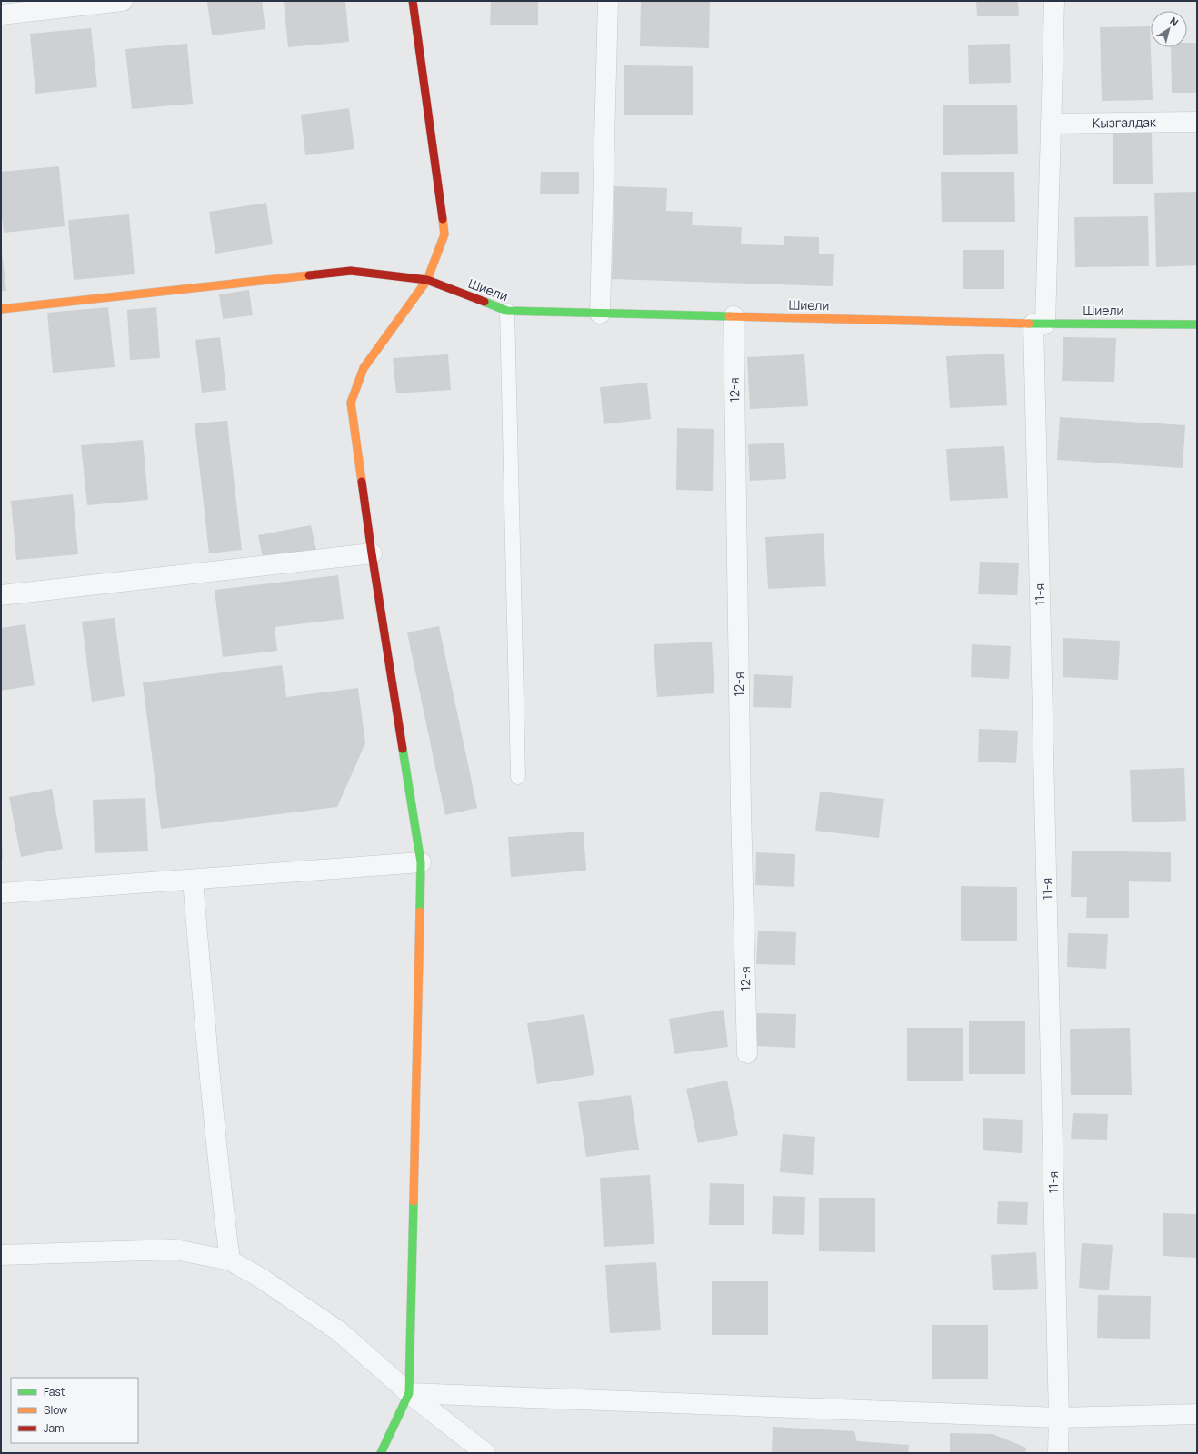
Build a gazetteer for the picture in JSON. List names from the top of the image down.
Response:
{
  "streets": {
    "street": [
      "Кызгалдак",
      "Шиели",
      "12-я",
      "11-я"
    ]
  },
  "crossings": [
    ["Кызгалдак", "11-я"],
    ["Шиели", "12-я"],
    ["Шиели", "11-я"]
  ],
  "legend": ["Fast", "Slow", "Jam"],
  "north": "top right"
}
